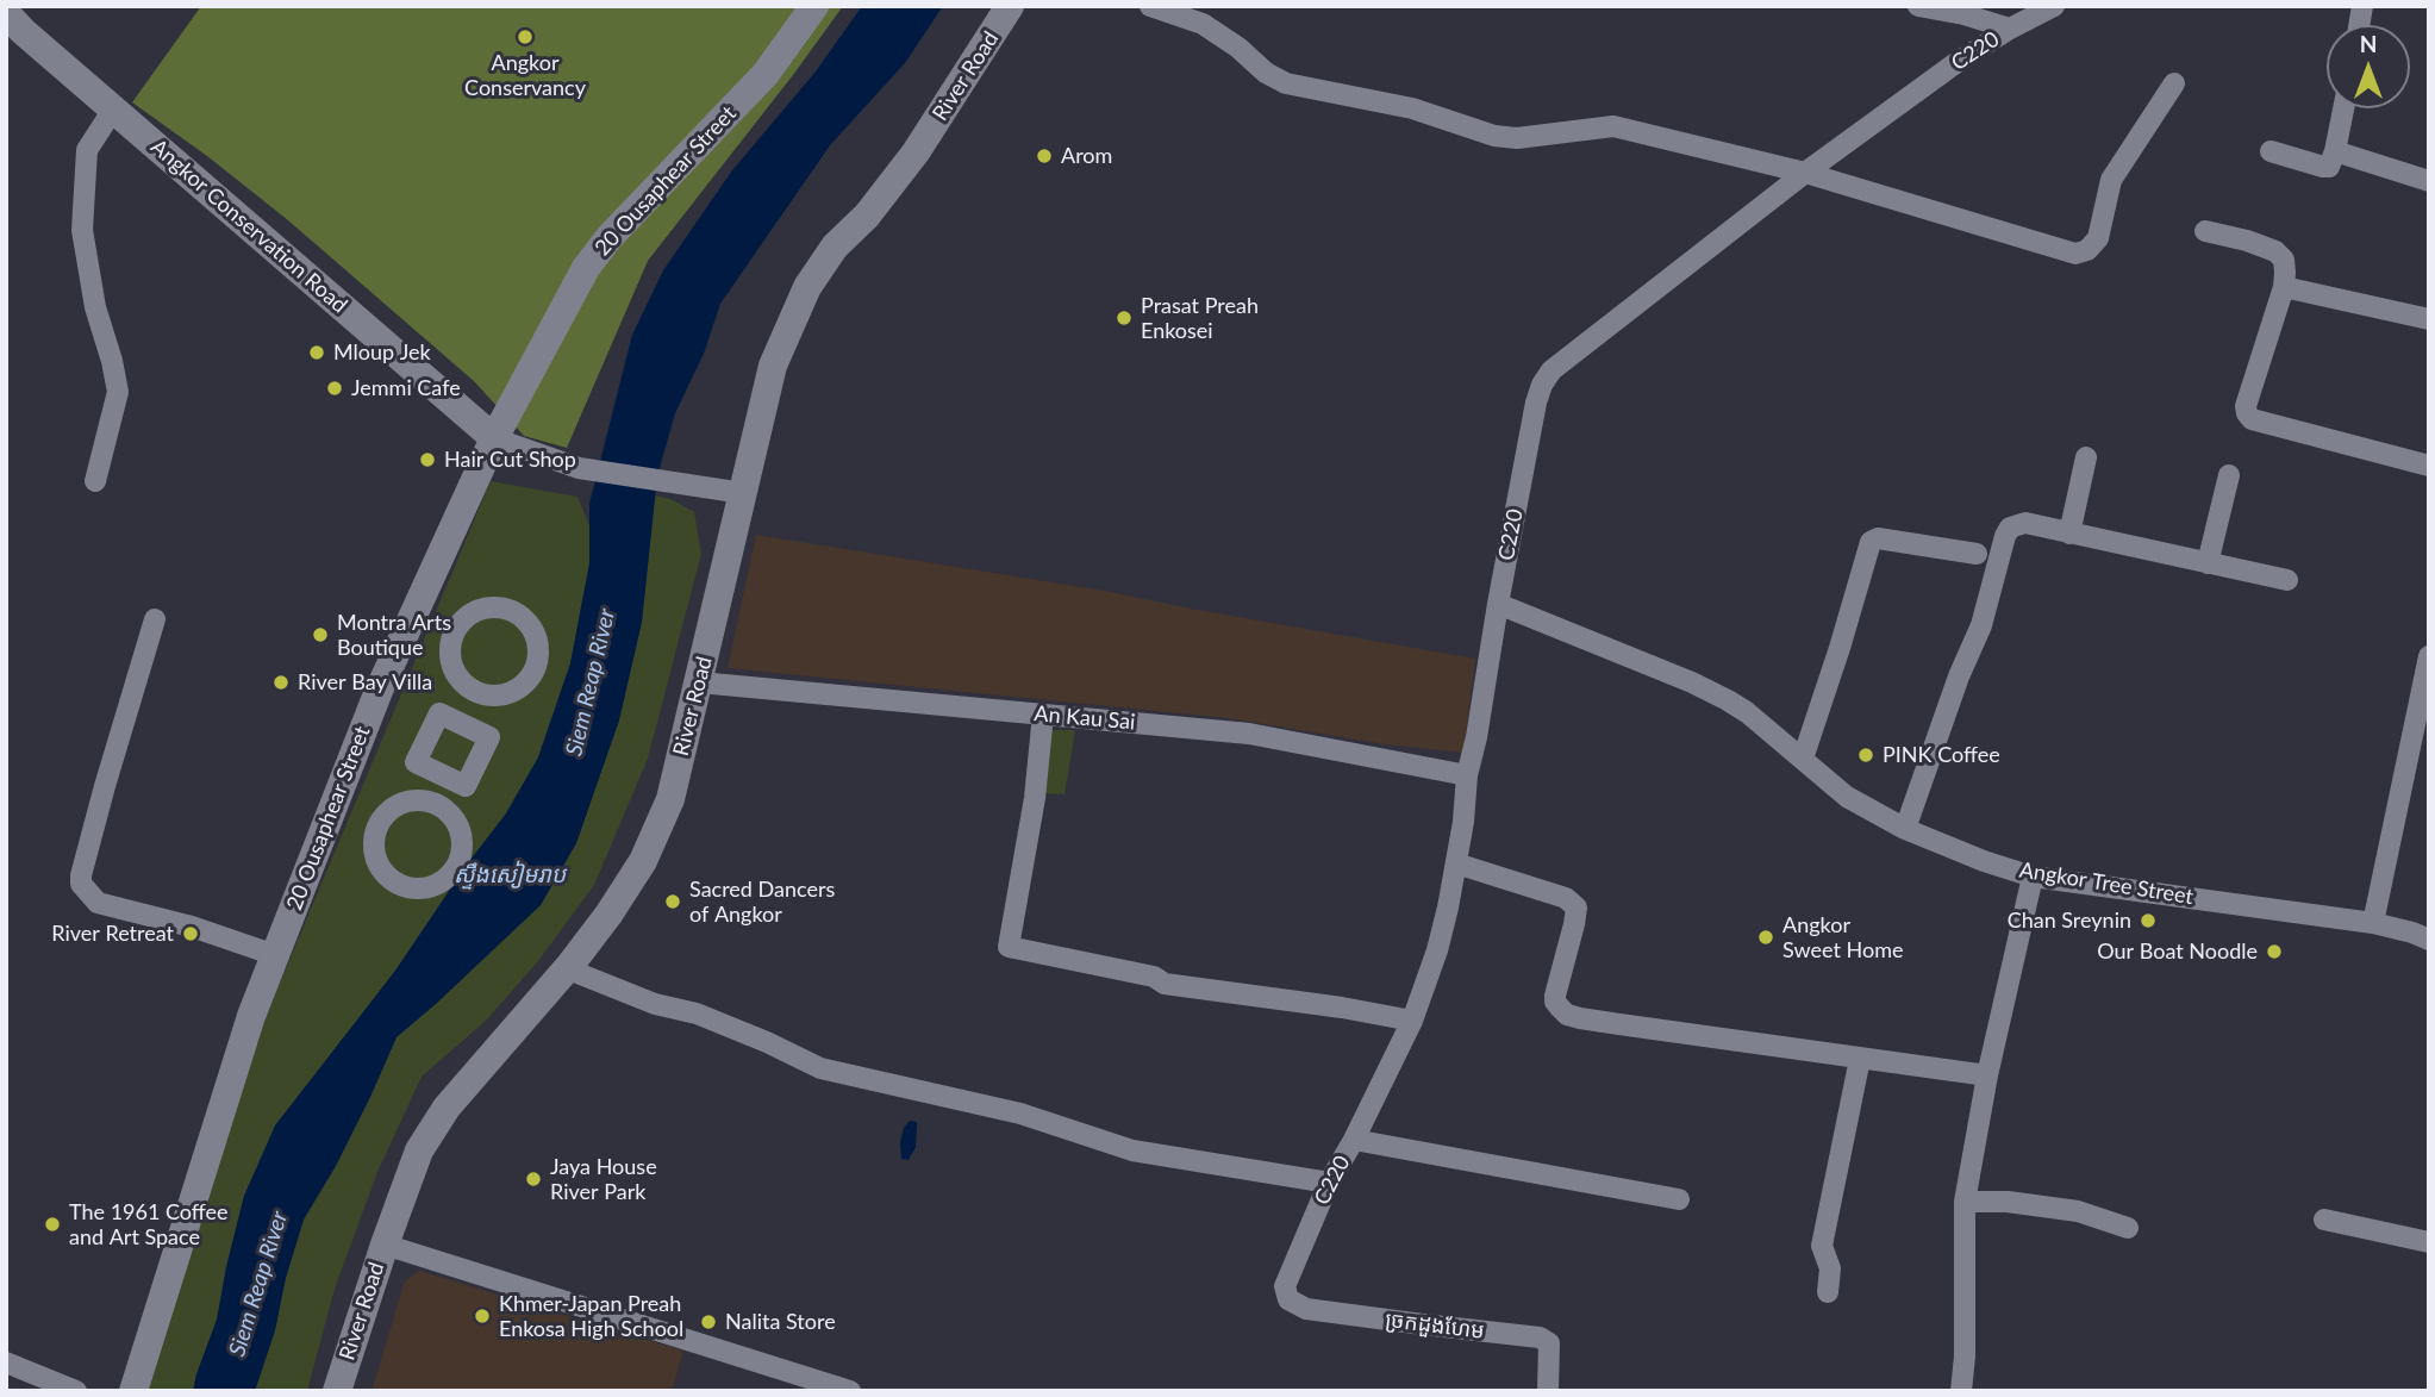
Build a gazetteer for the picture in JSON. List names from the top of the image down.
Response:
{
  "streets": {
    "street": [
      "C220",
      "River Road",
      "20 Ousaphear Street",
      "Angkor Conservation Road",
      "An Kau Sai",
      "Angkor Tree Street",
      "ច្រកដួងហែម"
    ]
  },
  "crossings": [
    ["C220", "An Kau Sai"],
    ["C220", "Angkor Tree Street"],
    ["C220", "ច្រកដួងហែម"],
    ["River Road", "An Kau Sai"],
    ["20 Ousaphear Street", "Angkor Conservation Road"]
  ],
  "water": ["Siem Reap River", "ស្ទឹងសៀមរាប"],
  "places": [
    "Angkor Conservancy",
    "Arom",
    "Prasat Preah Enkosei",
    "Mloup Jek",
    "Jemmi Cafe",
    "Hair Cut Shop",
    "Montra Arts Boutique",
    "River Bay Villa",
    "PINK Coffee",
    "Sacred Dancers of Angkor",
    "Chan Sreynin",
    "River Retreat",
    "Angkor Sweet Home",
    "Our Boat Noodle",
    "Jaya House River Park",
    "The 1961 Coffee and Art Space",
    "Khmer-Japan Preah Enkosa High School",
    "Nalita Store"
  ],
  "north": "top"
}
